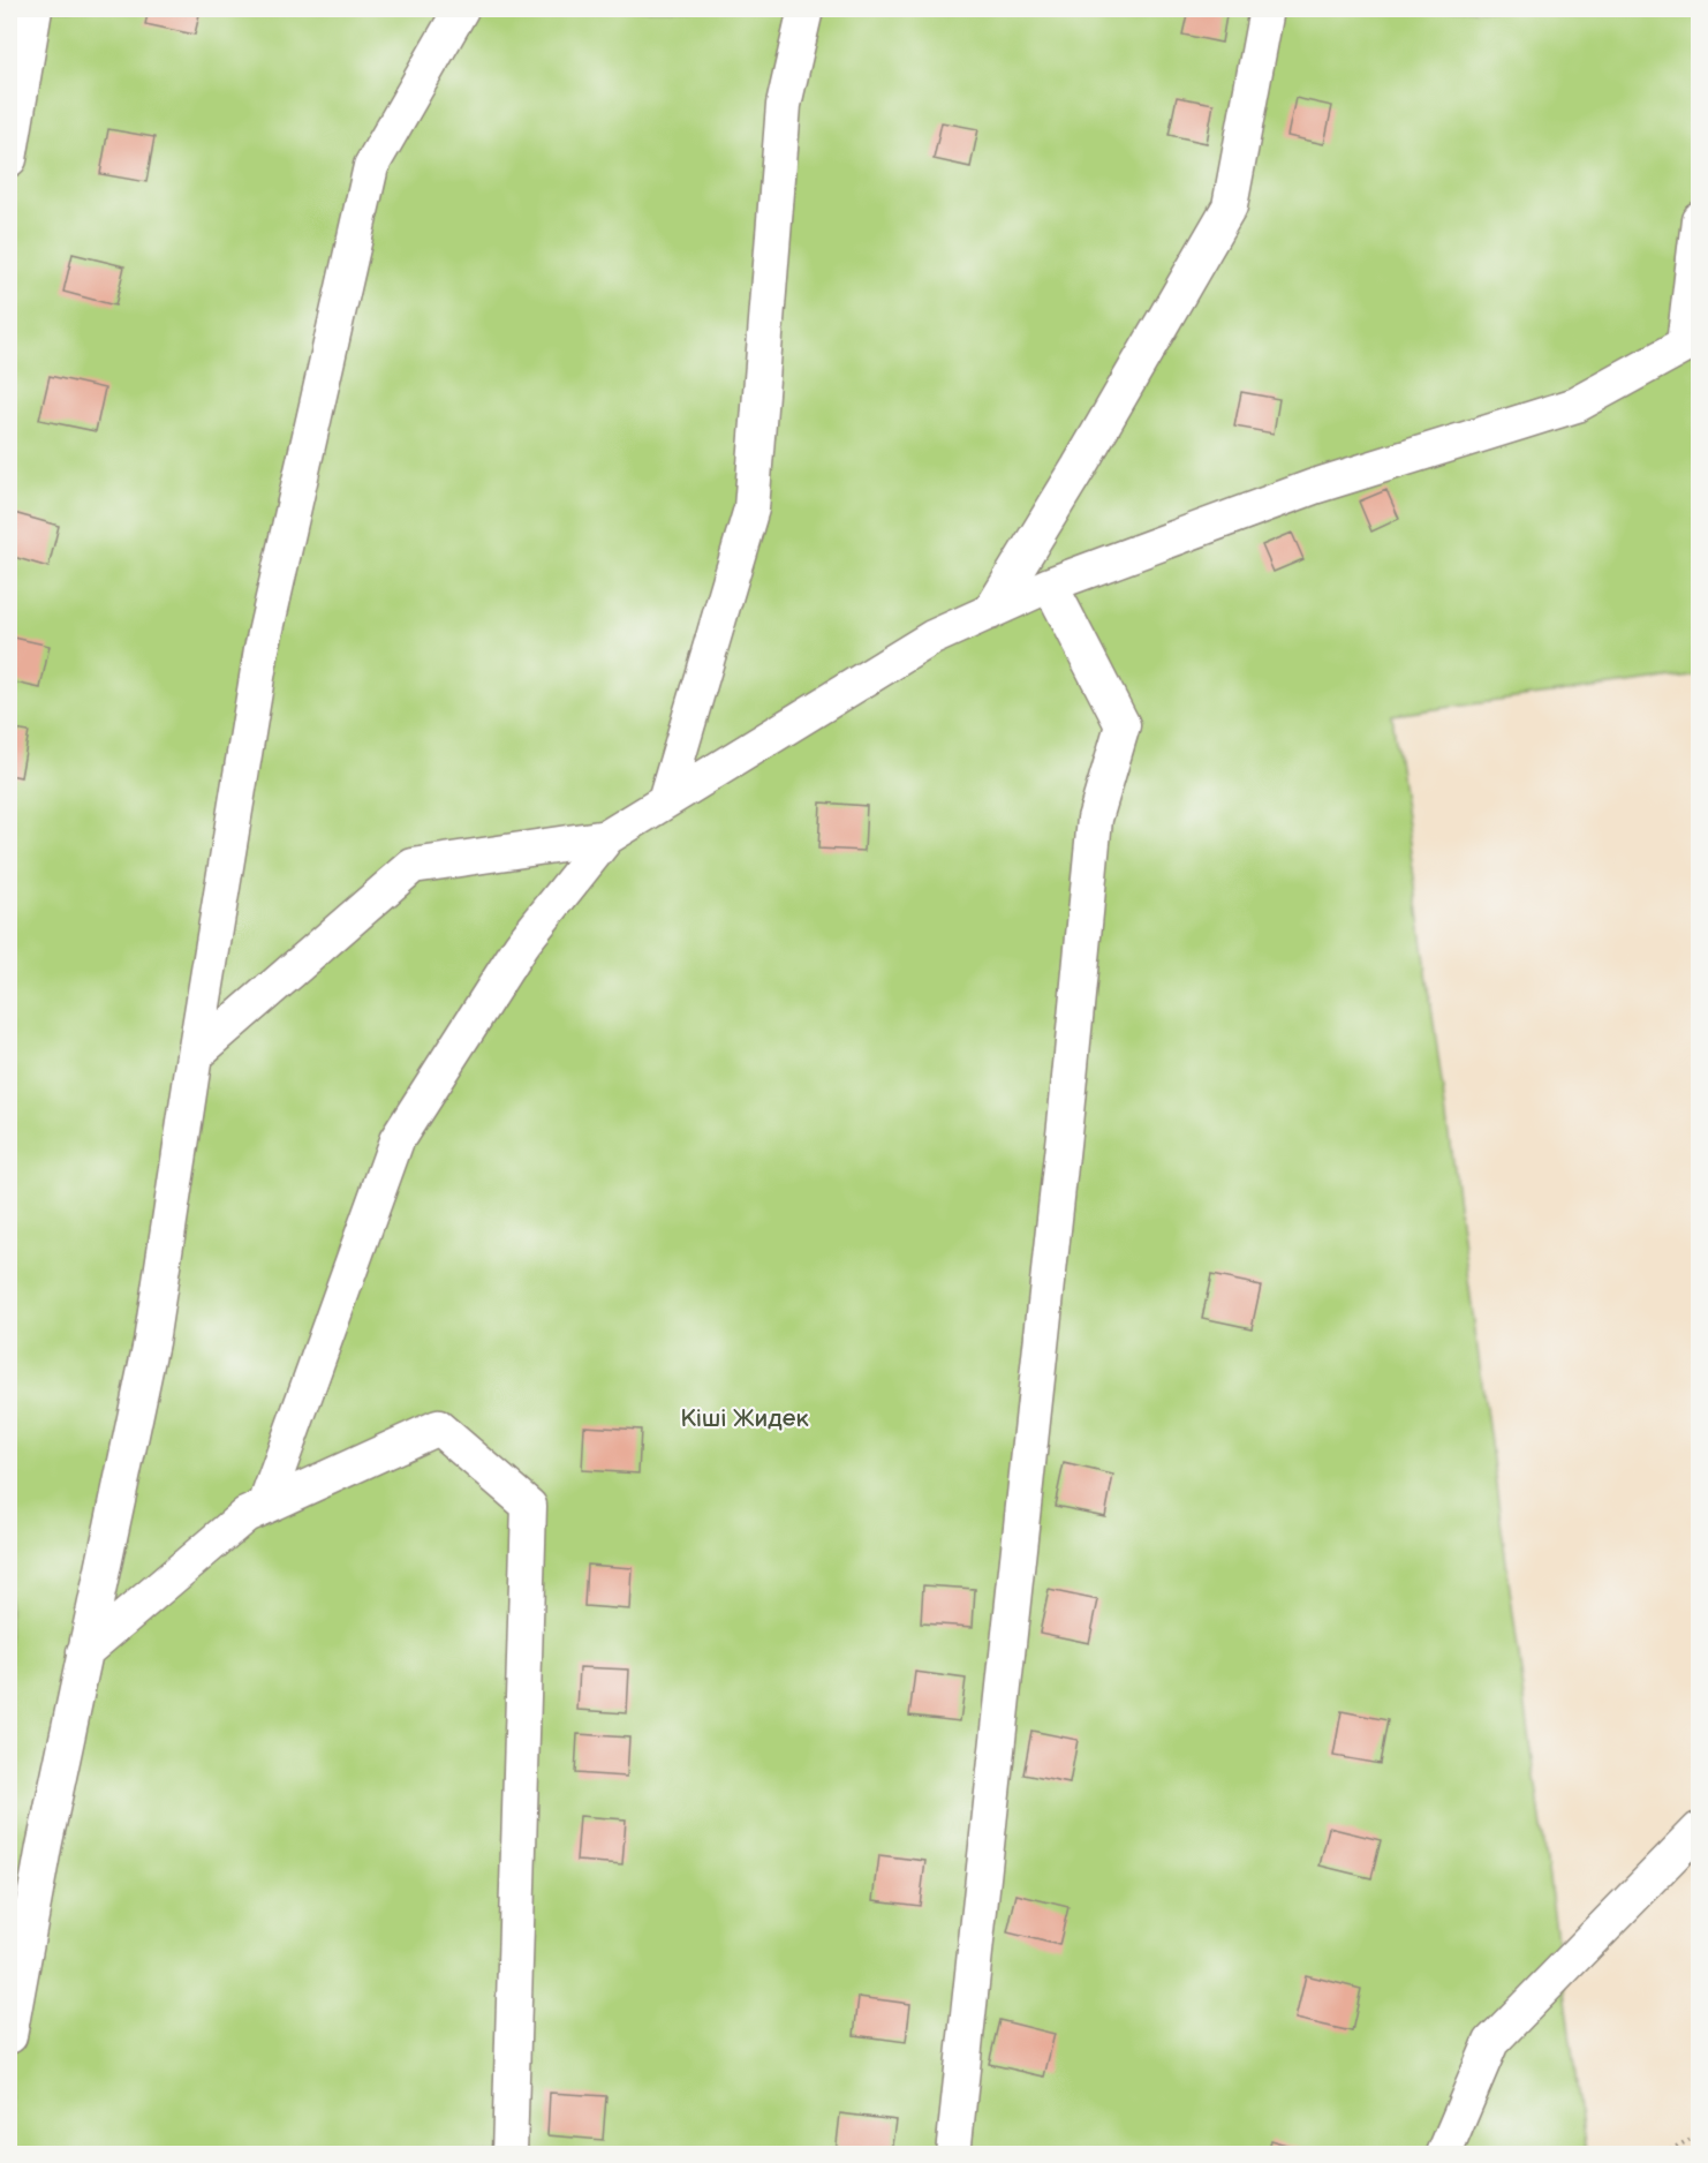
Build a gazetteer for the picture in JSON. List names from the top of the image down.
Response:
{
  "parks": ["Кіші Жидек"]
}
